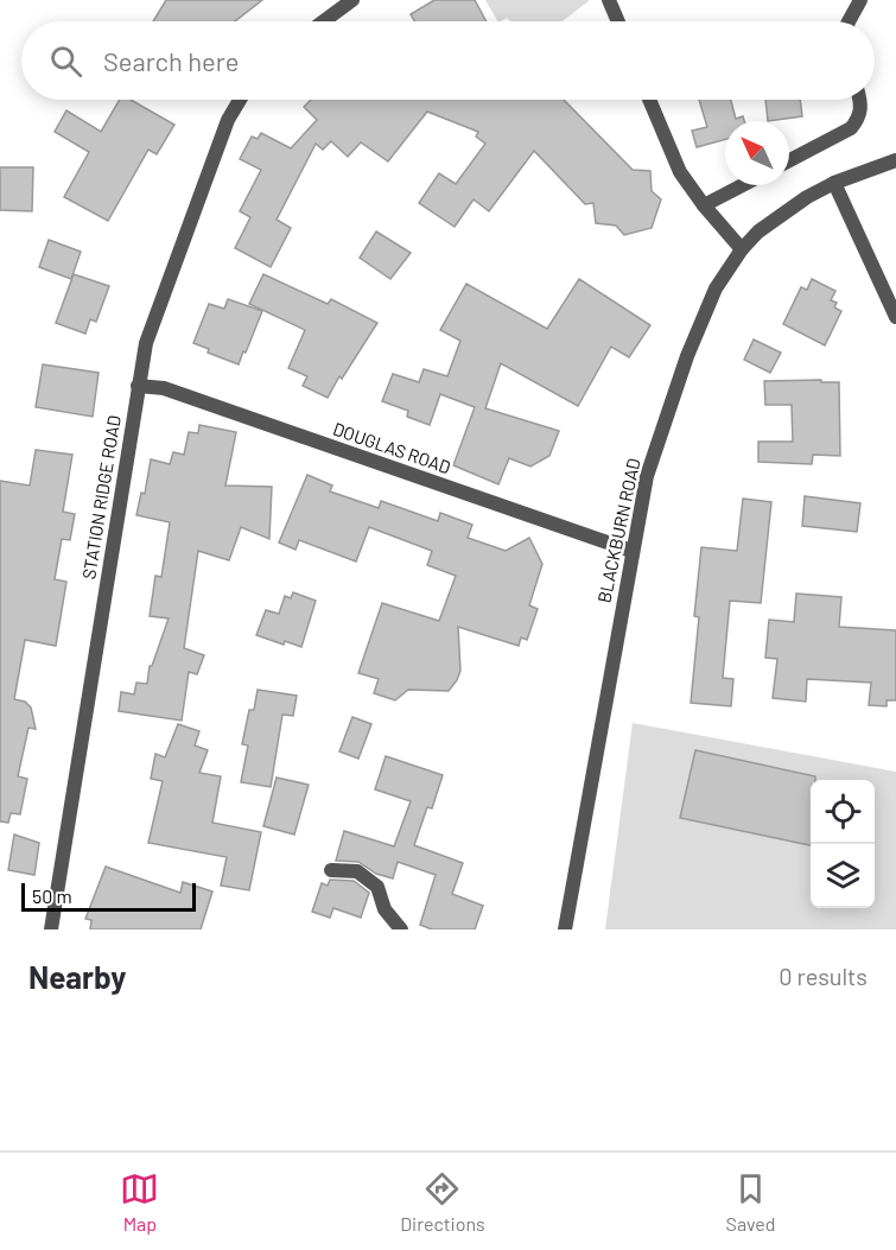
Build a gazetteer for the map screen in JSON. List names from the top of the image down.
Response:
{
  "streets": {
    "street": ["DOUGLAS ROAD", "STATION RIDGE ROAD", "BLACKBURN ROAD"]
  },
  "crossings": [
    ["DOUGLAS ROAD", "STATION RIDGE ROAD"],
    ["DOUGLAS ROAD", "BLACKBURN ROAD"]
  ],
  "scale_bar": "50 m",
  "north": "top left",
  "page": {
    "search": "Search here",
    "scale": "50 m",
    "heading": ["Nearby", "0 results"],
    "nav": ["Map", "Directions", "Saved"]
  }
}
